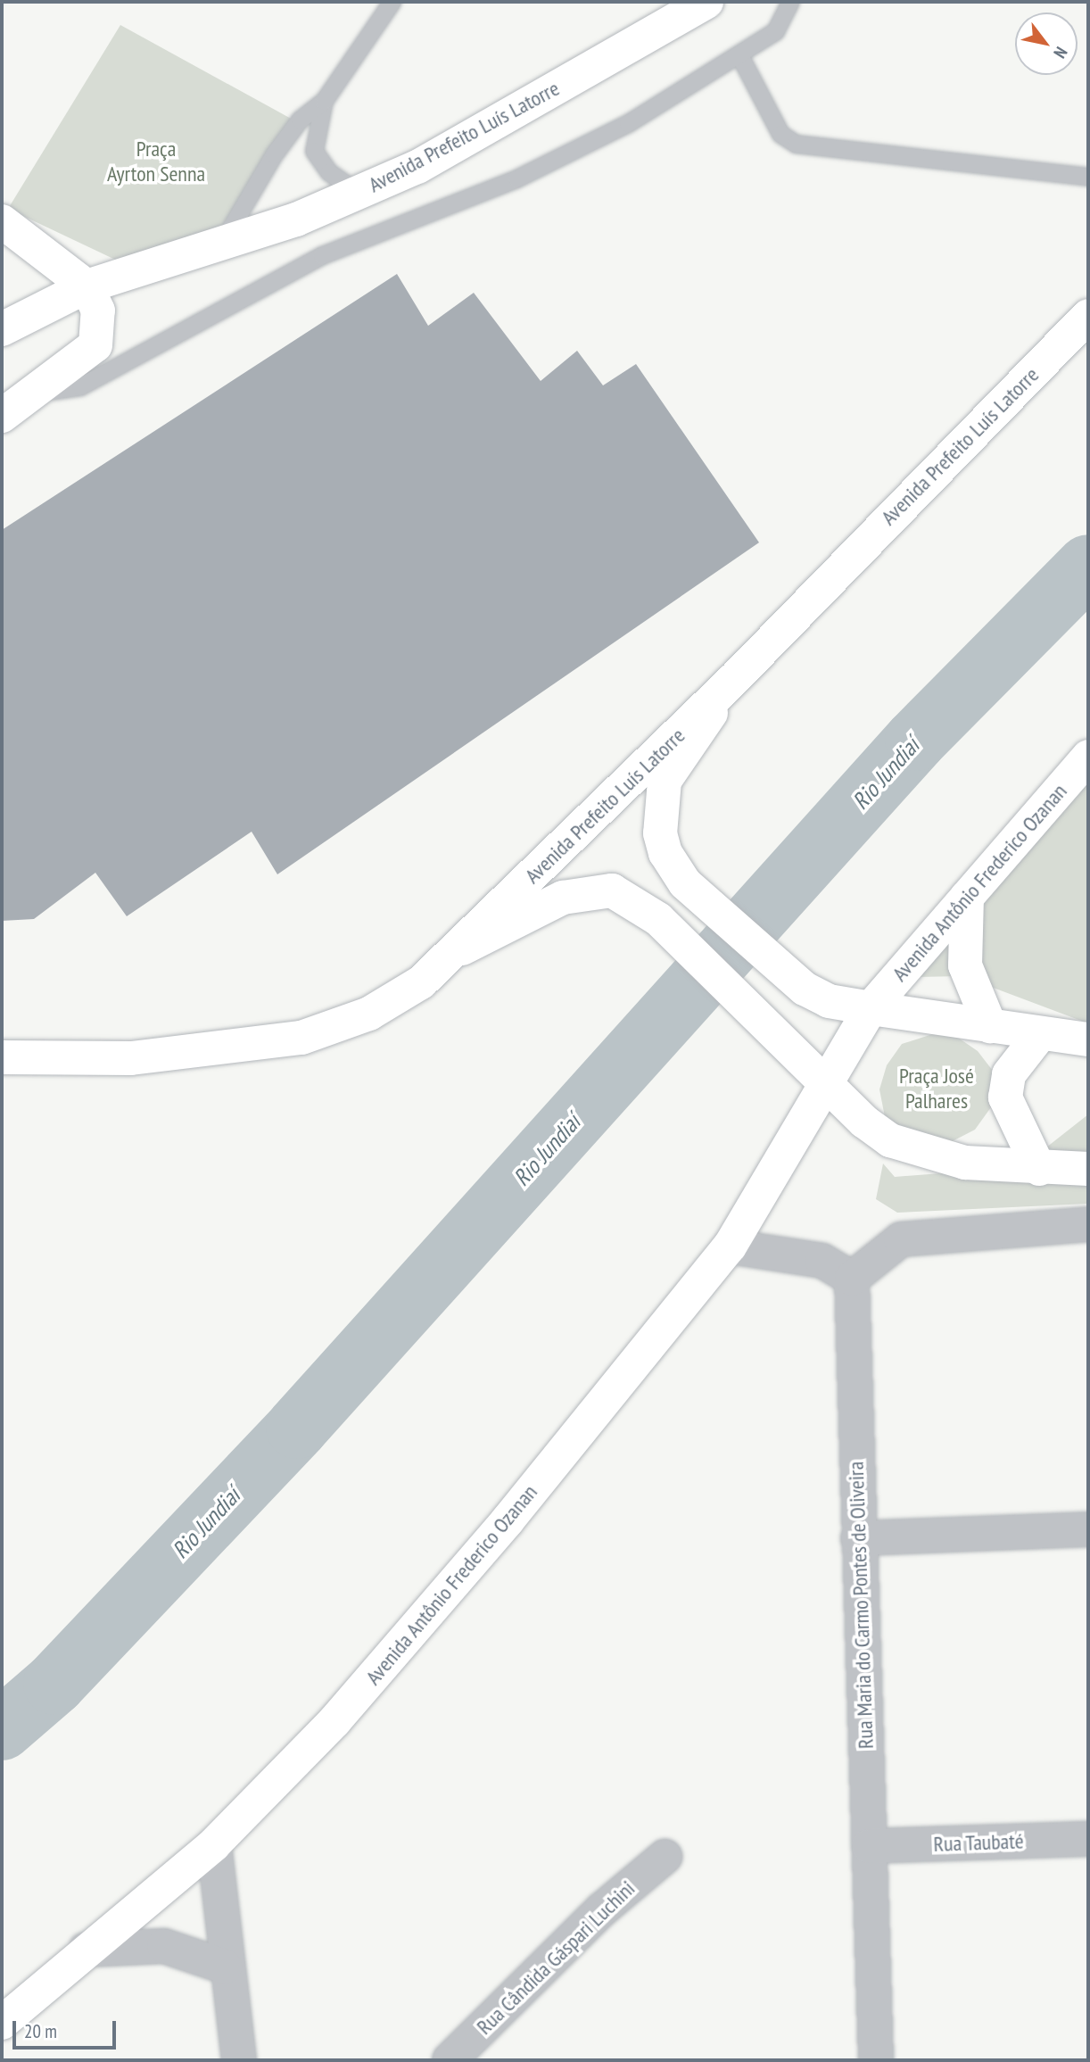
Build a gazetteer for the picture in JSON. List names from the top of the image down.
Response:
{
  "streets": {
    "main road": ["Avenida Prefeito Luís Latorre", "Avenida Antônio Frederico Ozanan"],
    "street": ["Rua Maria do Carmo Pontes de Oliveira", "Rua Taubaté", "Rua Cândida Gáspari Luchini"]
  },
  "crossings": [
    ["Rua Maria do Carmo Pontes de Oliveira", "Rua Taubaté"]
  ],
  "water": ["Rio Jundiaí"],
  "parks": ["Praça Ayrton Senna", "Praça José Palhares"],
  "scale_bar": "20 m",
  "north": "bottom right"
}
